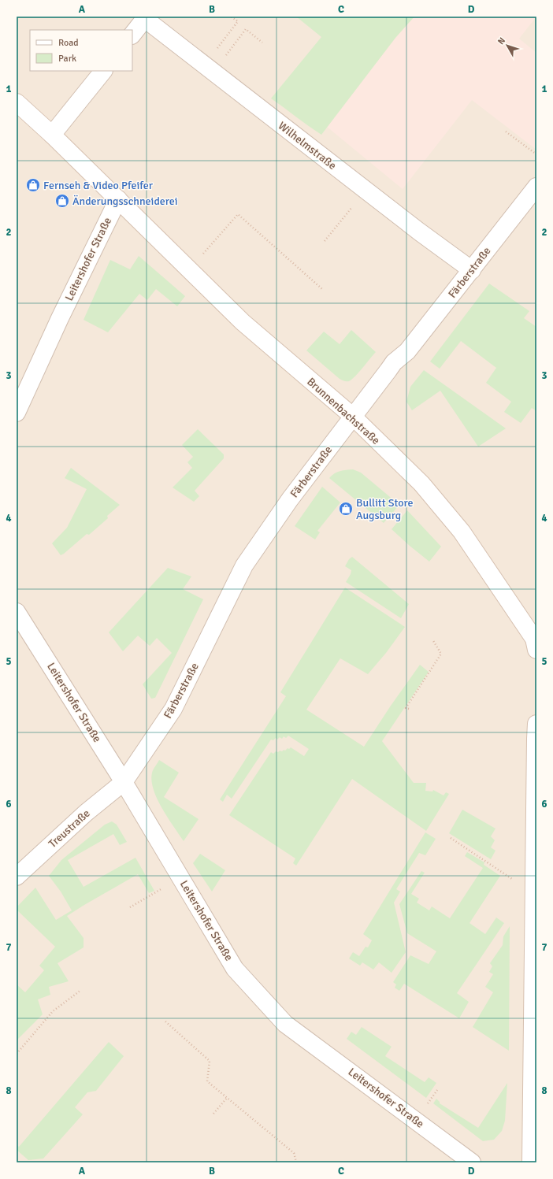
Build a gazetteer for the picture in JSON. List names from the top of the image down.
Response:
{
  "streets": {
    "street": [
      "Wilhelmstraße",
      "Leitershofer Straße",
      "Färberstraße",
      "Brunnenbachstraße",
      "Treustraße"
    ]
  },
  "crossings": [
    ["Wilhelmstraße", "Färberstraße"],
    ["Leitershofer Straße", "Färberstraße"],
    ["Leitershofer Straße", "Brunnenbachstraße"],
    ["Leitershofer Straße", "Treustraße"],
    ["Färberstraße", "Brunnenbachstraße"],
    ["Färberstraße", "Treustraße"]
  ],
  "places": {
    "shop": ["Fernseh & Video Pfeifer", "Änderungsschneiderei", "Bullitt Store Augsburg"]
  },
  "legend": ["Road", "Park"],
  "north": "top left",
  "grid": {
    "columns": [
      "A",
      "B",
      "C",
      "D"
    ],
    "rows": [
      "1",
      "2",
      "3",
      "4",
      "5",
      "6",
      "7",
      "8"
    ]
  }
}
